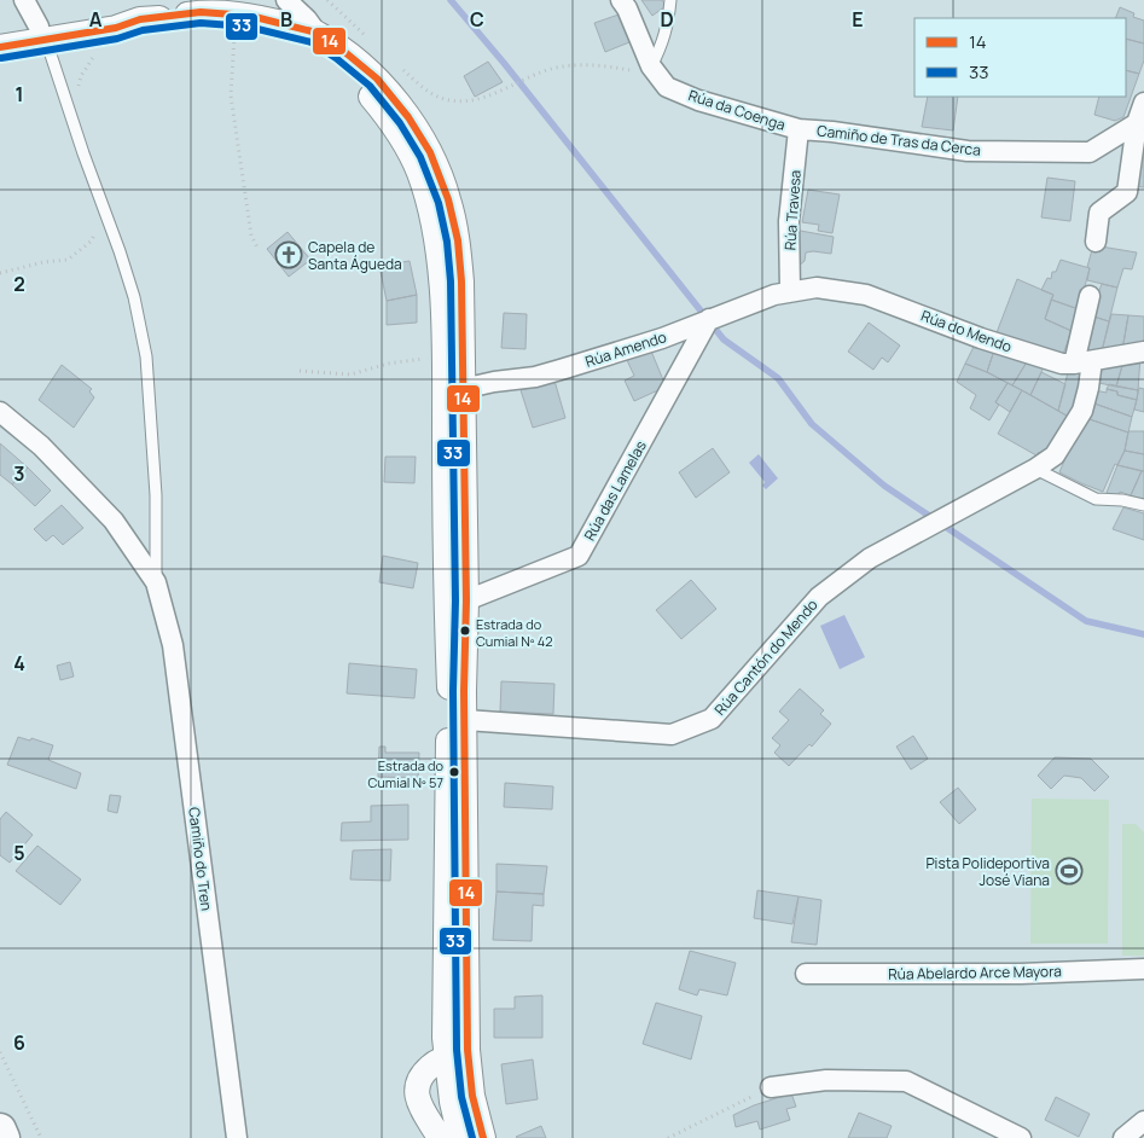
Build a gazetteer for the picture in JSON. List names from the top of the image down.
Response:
{
  "streets": {
    "street": [
      "Rúa da Coenga",
      "Camiño de Tras da Cerca",
      "Rúa Travesa",
      "Rúa do Mendo",
      "Rúa Amendo",
      "Rúa das Lamelas",
      "Rúa Cantón do Mendo",
      "Camiño do Tren",
      "Rúa Abelardo Arce Mayora"
    ]
  },
  "crossings": [
    ["Rúa da Coenga", "Camiño de Tras da Cerca"],
    ["Rúa da Coenga", "Rúa Travesa"],
    ["Camiño de Tras da Cerca", "Rúa Travesa"],
    ["Rúa Travesa", "Rúa do Mendo"],
    ["Rúa Travesa", "Rúa Amendo"],
    ["Rúa do Mendo", "Rúa Amendo"],
    ["Rúa do Mendo", "Rúa Cantón do Mendo"],
    ["Rúa Amendo", "Rúa das Lamelas"]
  ],
  "places": {
    "church": ["Capela de Santa Águeda"],
    "other": ["Estrada do Cumial Nº 42", "Estrada do Cumial Nº 57"],
    "sports": ["Pista Polideportiva José Viana"]
  },
  "lines": ["transit line 14", "transit line 33"],
  "legend": ["14", "33"],
  "grid": {
    "columns": [
      "A",
      "B",
      "C",
      "D",
      "E"
    ],
    "rows": [
      "1",
      "2",
      "3",
      "4",
      "5",
      "6"
    ]
  }
}
